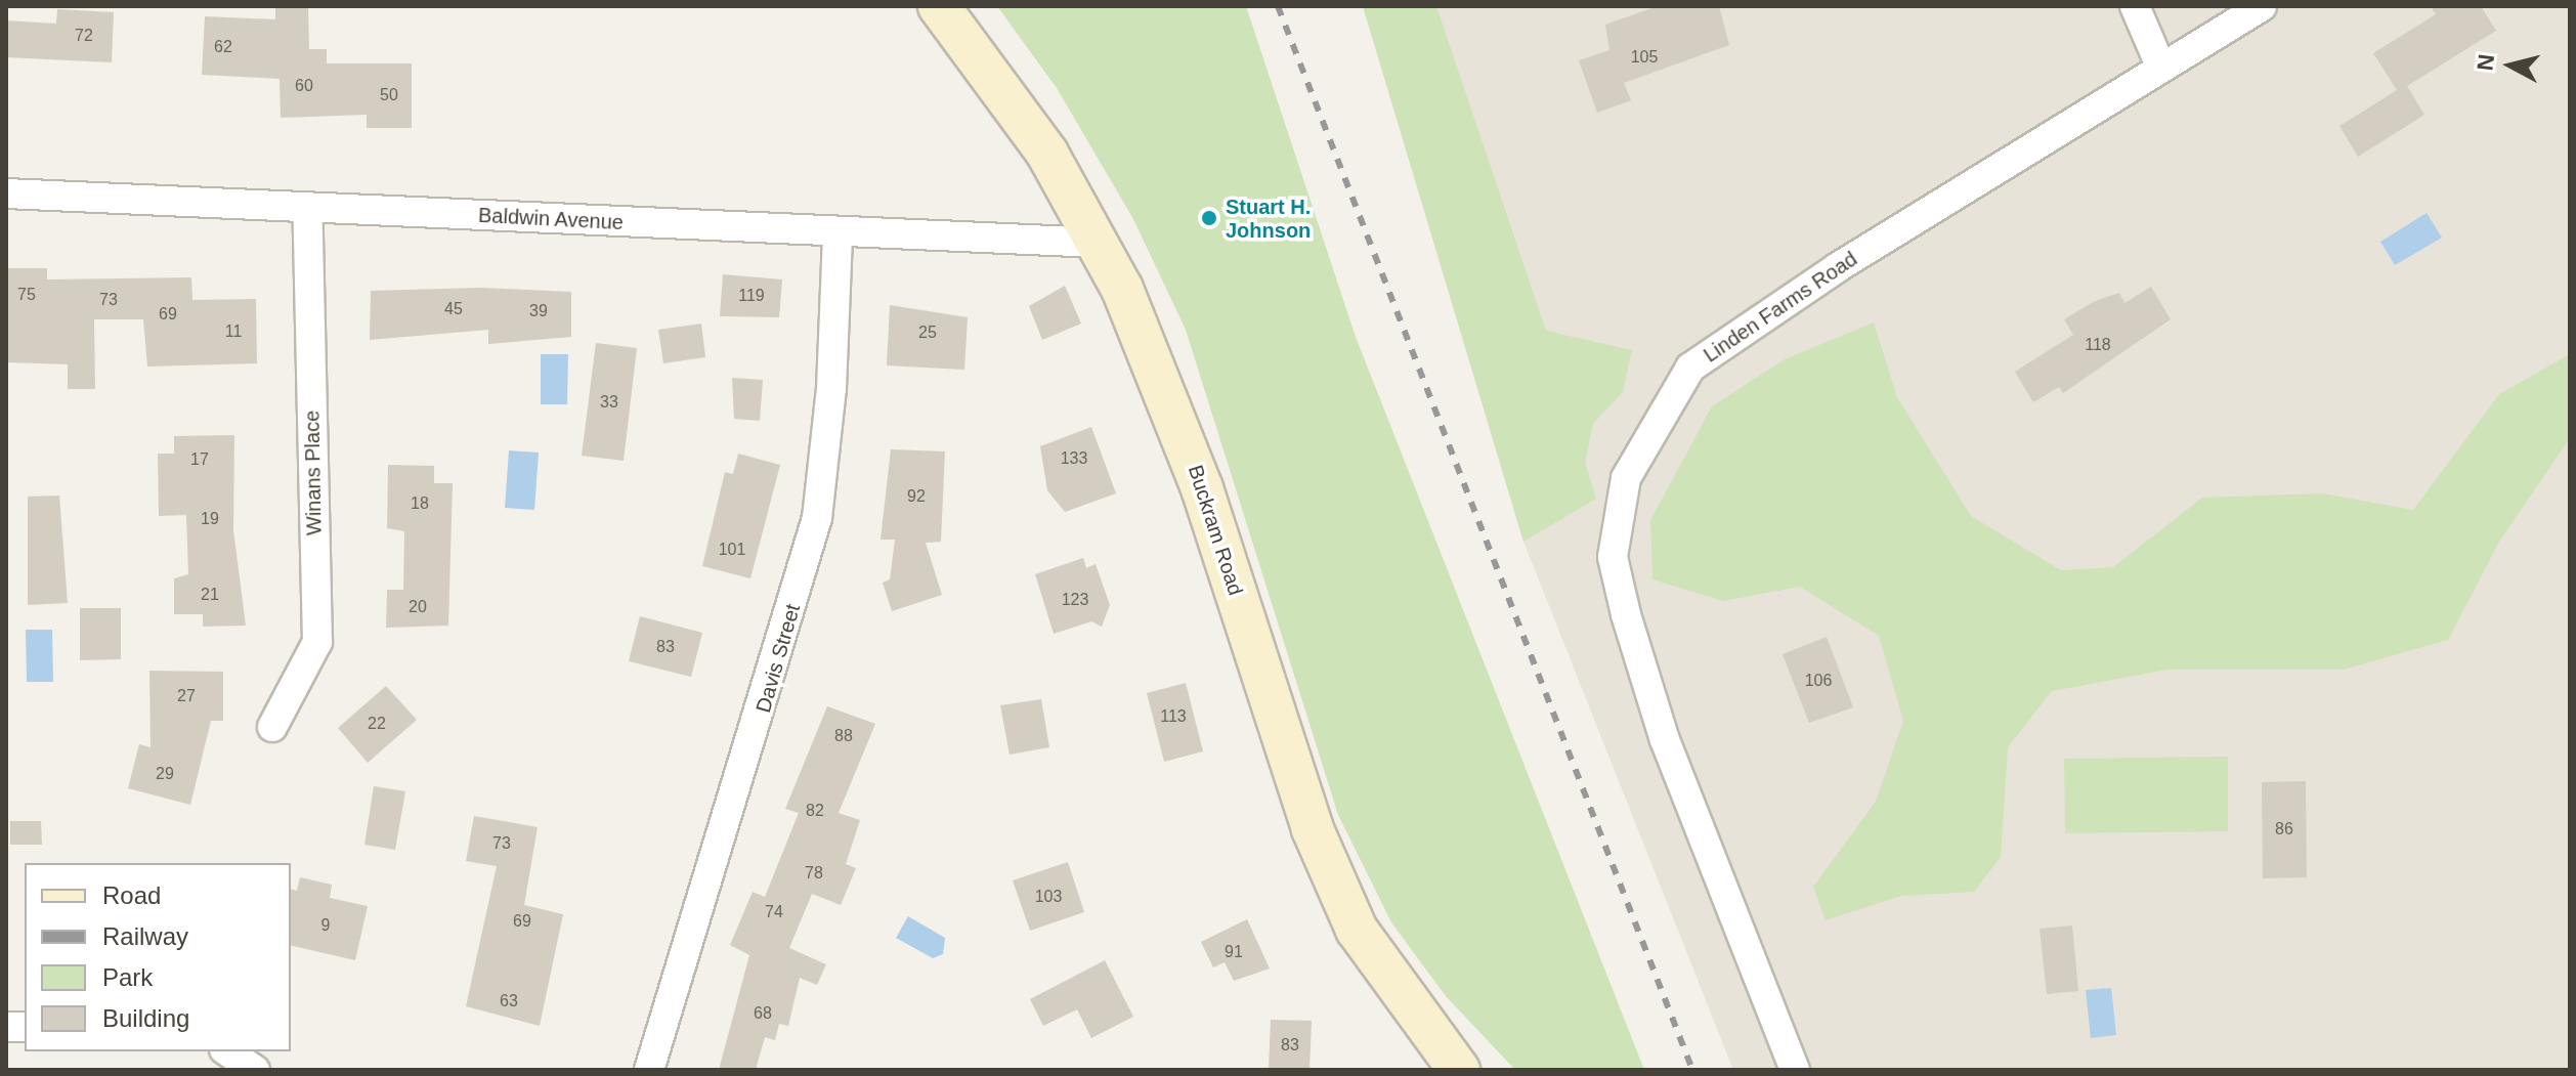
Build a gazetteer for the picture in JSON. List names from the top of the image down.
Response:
{
  "streets": {
    "main road": ["Buckram Road"],
    "street": [
      "Baldwin Avenue",
      "Linden Farms Road",
      "Winans Place",
      "Davis Street"
    ]
  },
  "crossings": [
    ["Baldwin Avenue", "Winans Place"],
    ["Baldwin Avenue", "Buckram Road"],
    ["Baldwin Avenue", "Davis Street"]
  ],
  "places": ["Stuart H. Johnson"],
  "house_numbers": [
    "72",
    "62",
    "105",
    "60",
    "50",
    "75",
    "119",
    "73",
    "45",
    "39",
    "69",
    "11",
    "25",
    "118",
    "33",
    "133",
    "17",
    "92",
    "18",
    "19",
    "101",
    "21",
    "123",
    "20",
    "83",
    "106",
    "27",
    "113",
    "22",
    "88",
    "29",
    "82",
    "86",
    "73",
    "78",
    "103",
    "74",
    "69",
    "9",
    "91",
    "63",
    "68",
    "83"
  ],
  "legend": [
    "Road",
    "Railway",
    "Park",
    "Building"
  ],
  "north": "left"
}
